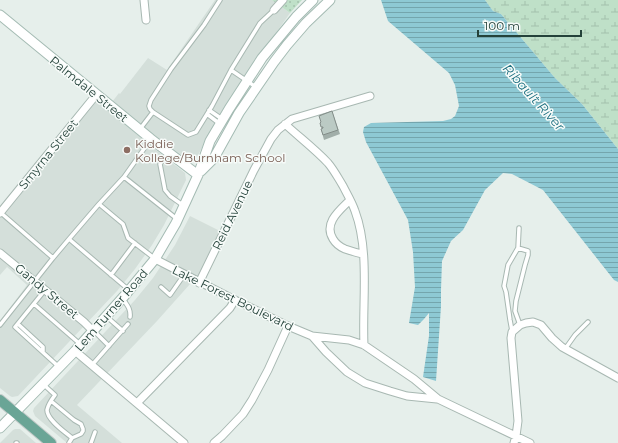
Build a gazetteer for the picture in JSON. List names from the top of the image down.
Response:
{
  "streets": {
    "main road": ["Palmdale Street", "Lem Turner Road"],
    "street": [
      "Smyrna Street",
      "Reid Avenue",
      "Gandy Street",
      "Lake Forest Boulevard"
    ]
  },
  "crossings": [
    ["Palmdale Street", "Smyrna Street"],
    ["Palmdale Street", "Lem Turner Road"],
    ["Reid Avenue", "Lake Forest Boulevard"],
    ["Gandy Street", "Lem Turner Road"],
    ["Lake Forest Boulevard", "Lem Turner Road"]
  ],
  "water": ["Ribault River"],
  "places": ["Kiddie Kollege/Burnham School"],
  "scale_bar": "100 m"
}
